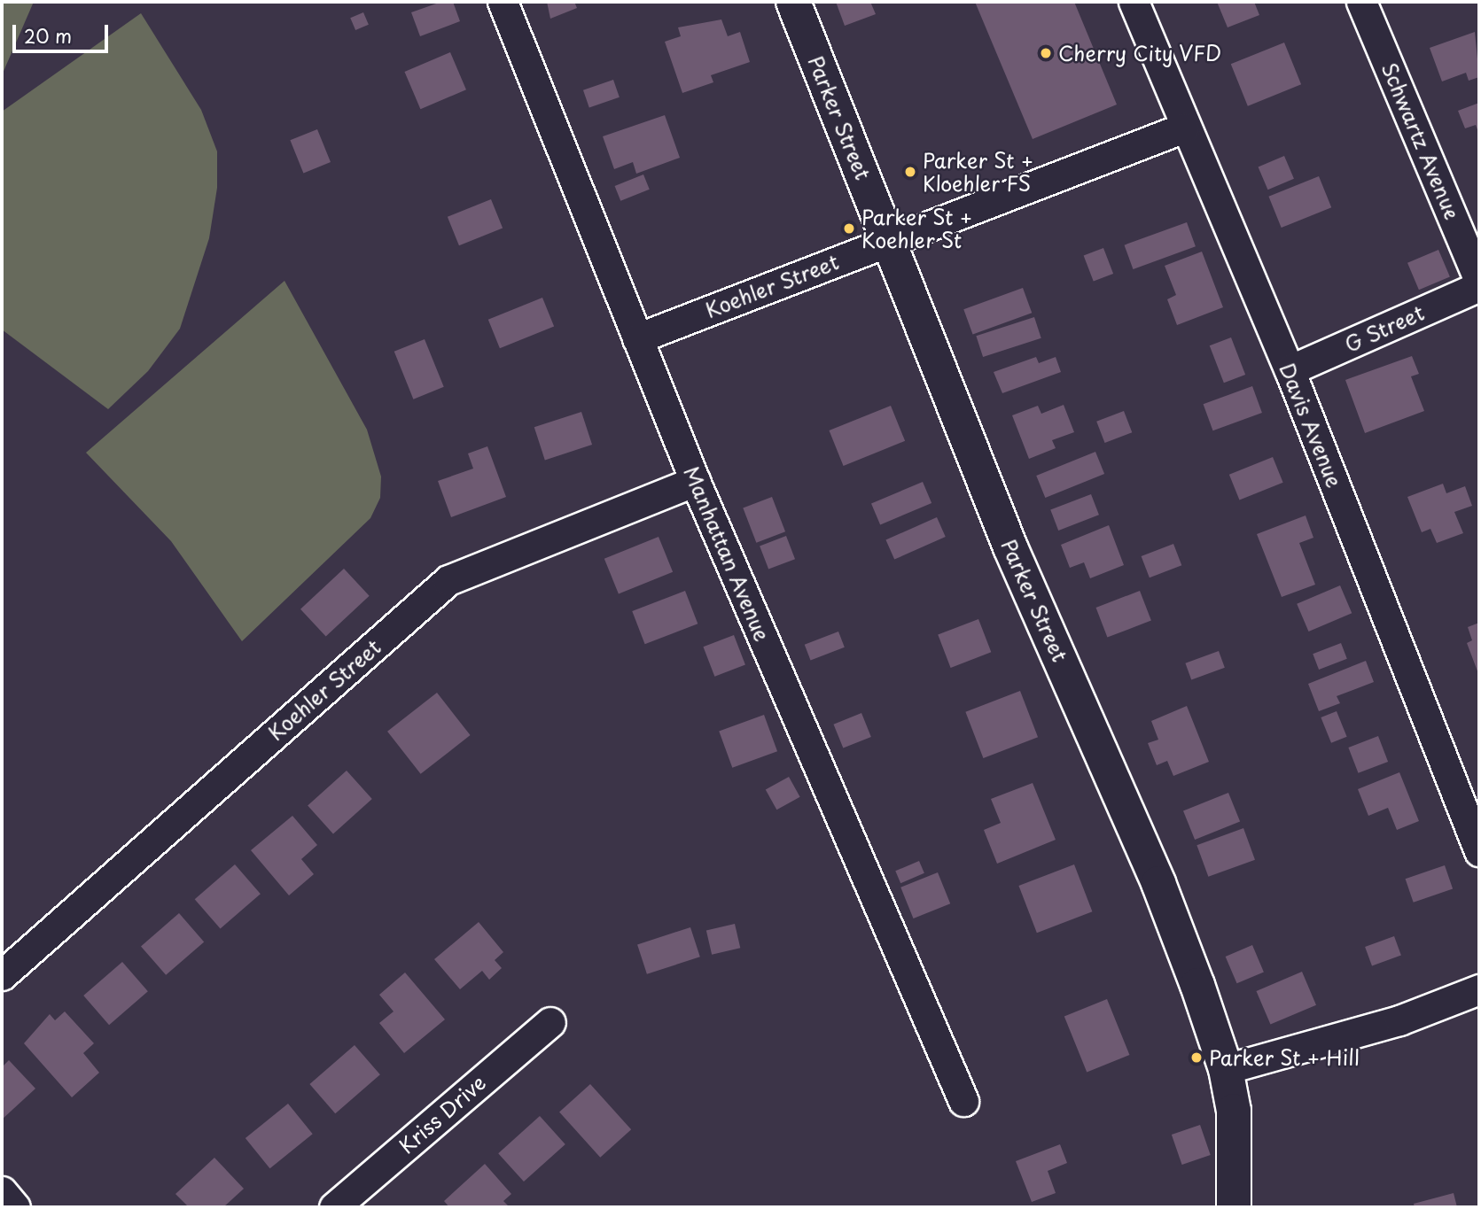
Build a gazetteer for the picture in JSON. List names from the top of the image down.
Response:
{
  "streets": {
    "street": [
      "Parker Street",
      "Schwartz Avenue",
      "Koehler Street",
      "G Street",
      "Davis Avenue",
      "Manhattan Avenue",
      "Kriss Drive"
    ]
  },
  "crossings": [
    ["Parker Street", "Koehler Street"],
    ["Koehler Street", "Davis Avenue"],
    ["Koehler Street", "Manhattan Avenue"],
    ["G Street", "Davis Avenue"]
  ],
  "places": [
    "Cherry City VFD",
    "Parker St + Kloehler FS",
    "Parker St + Koehler St",
    "Parker St + Hill"
  ],
  "scale_bar": "20 m"
}
